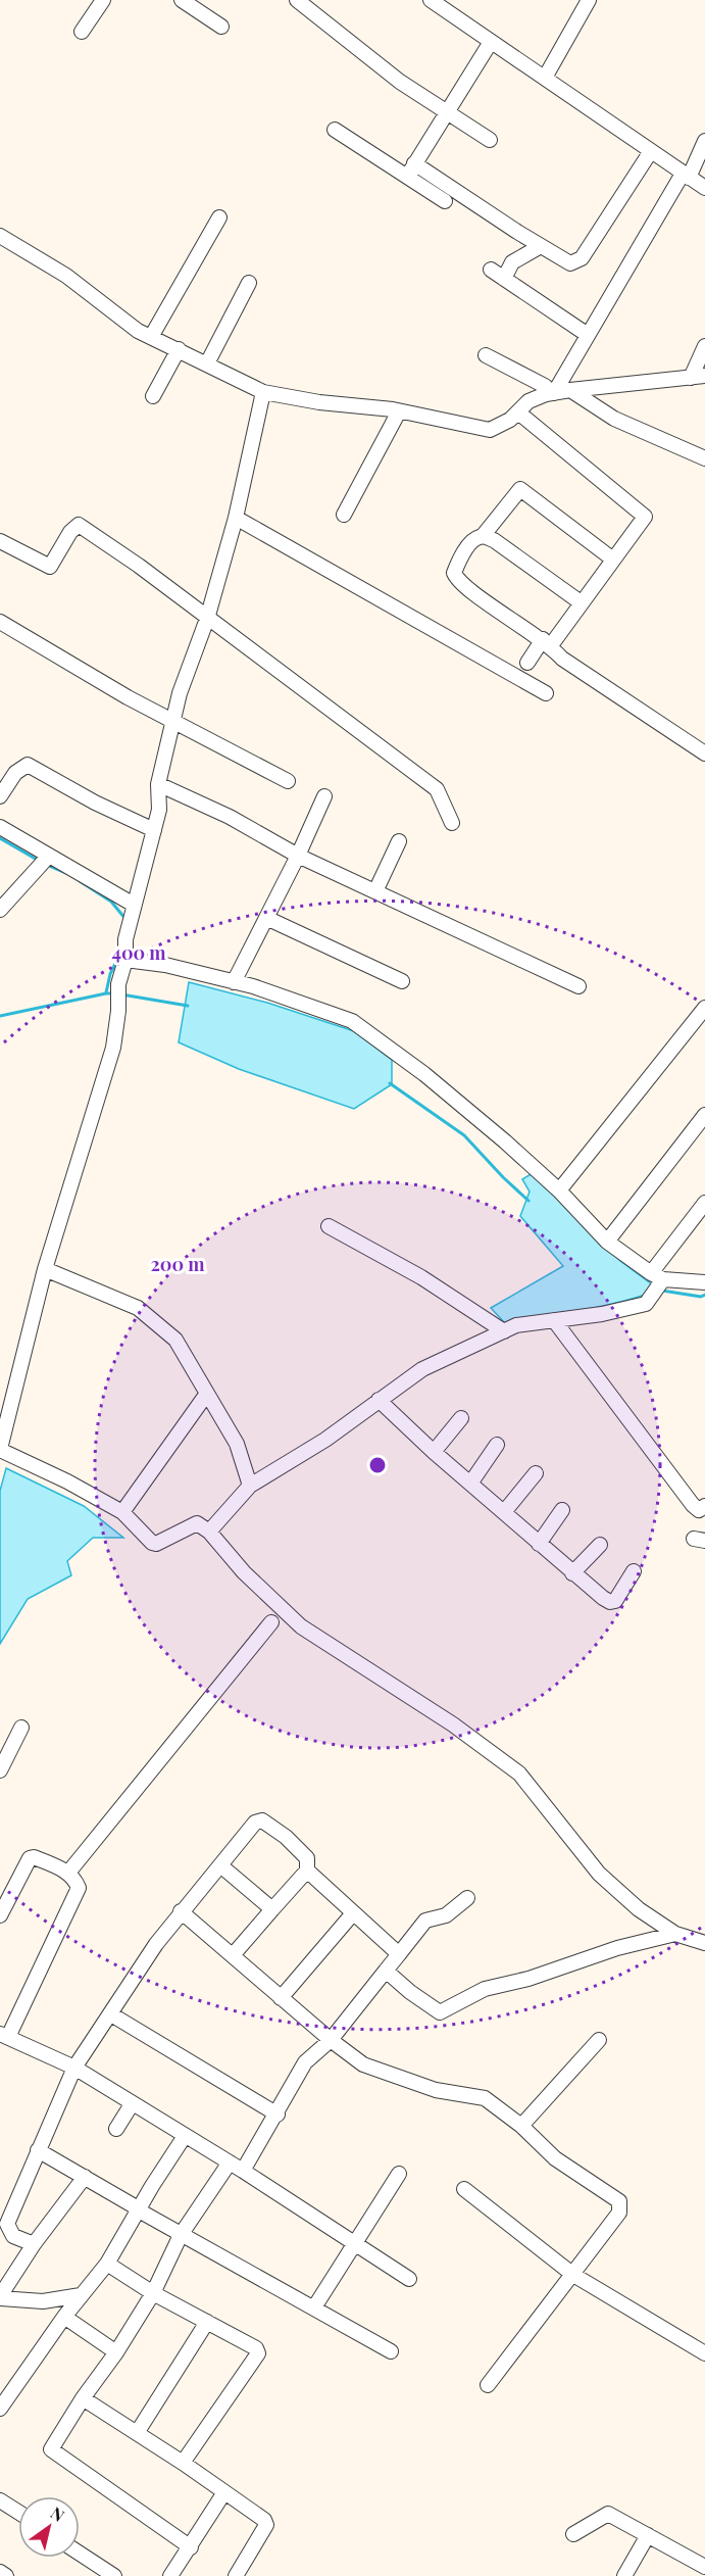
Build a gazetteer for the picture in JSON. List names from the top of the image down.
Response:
{
  "north": "top right",
  "rings": ["400 m", "200 m"]
}
